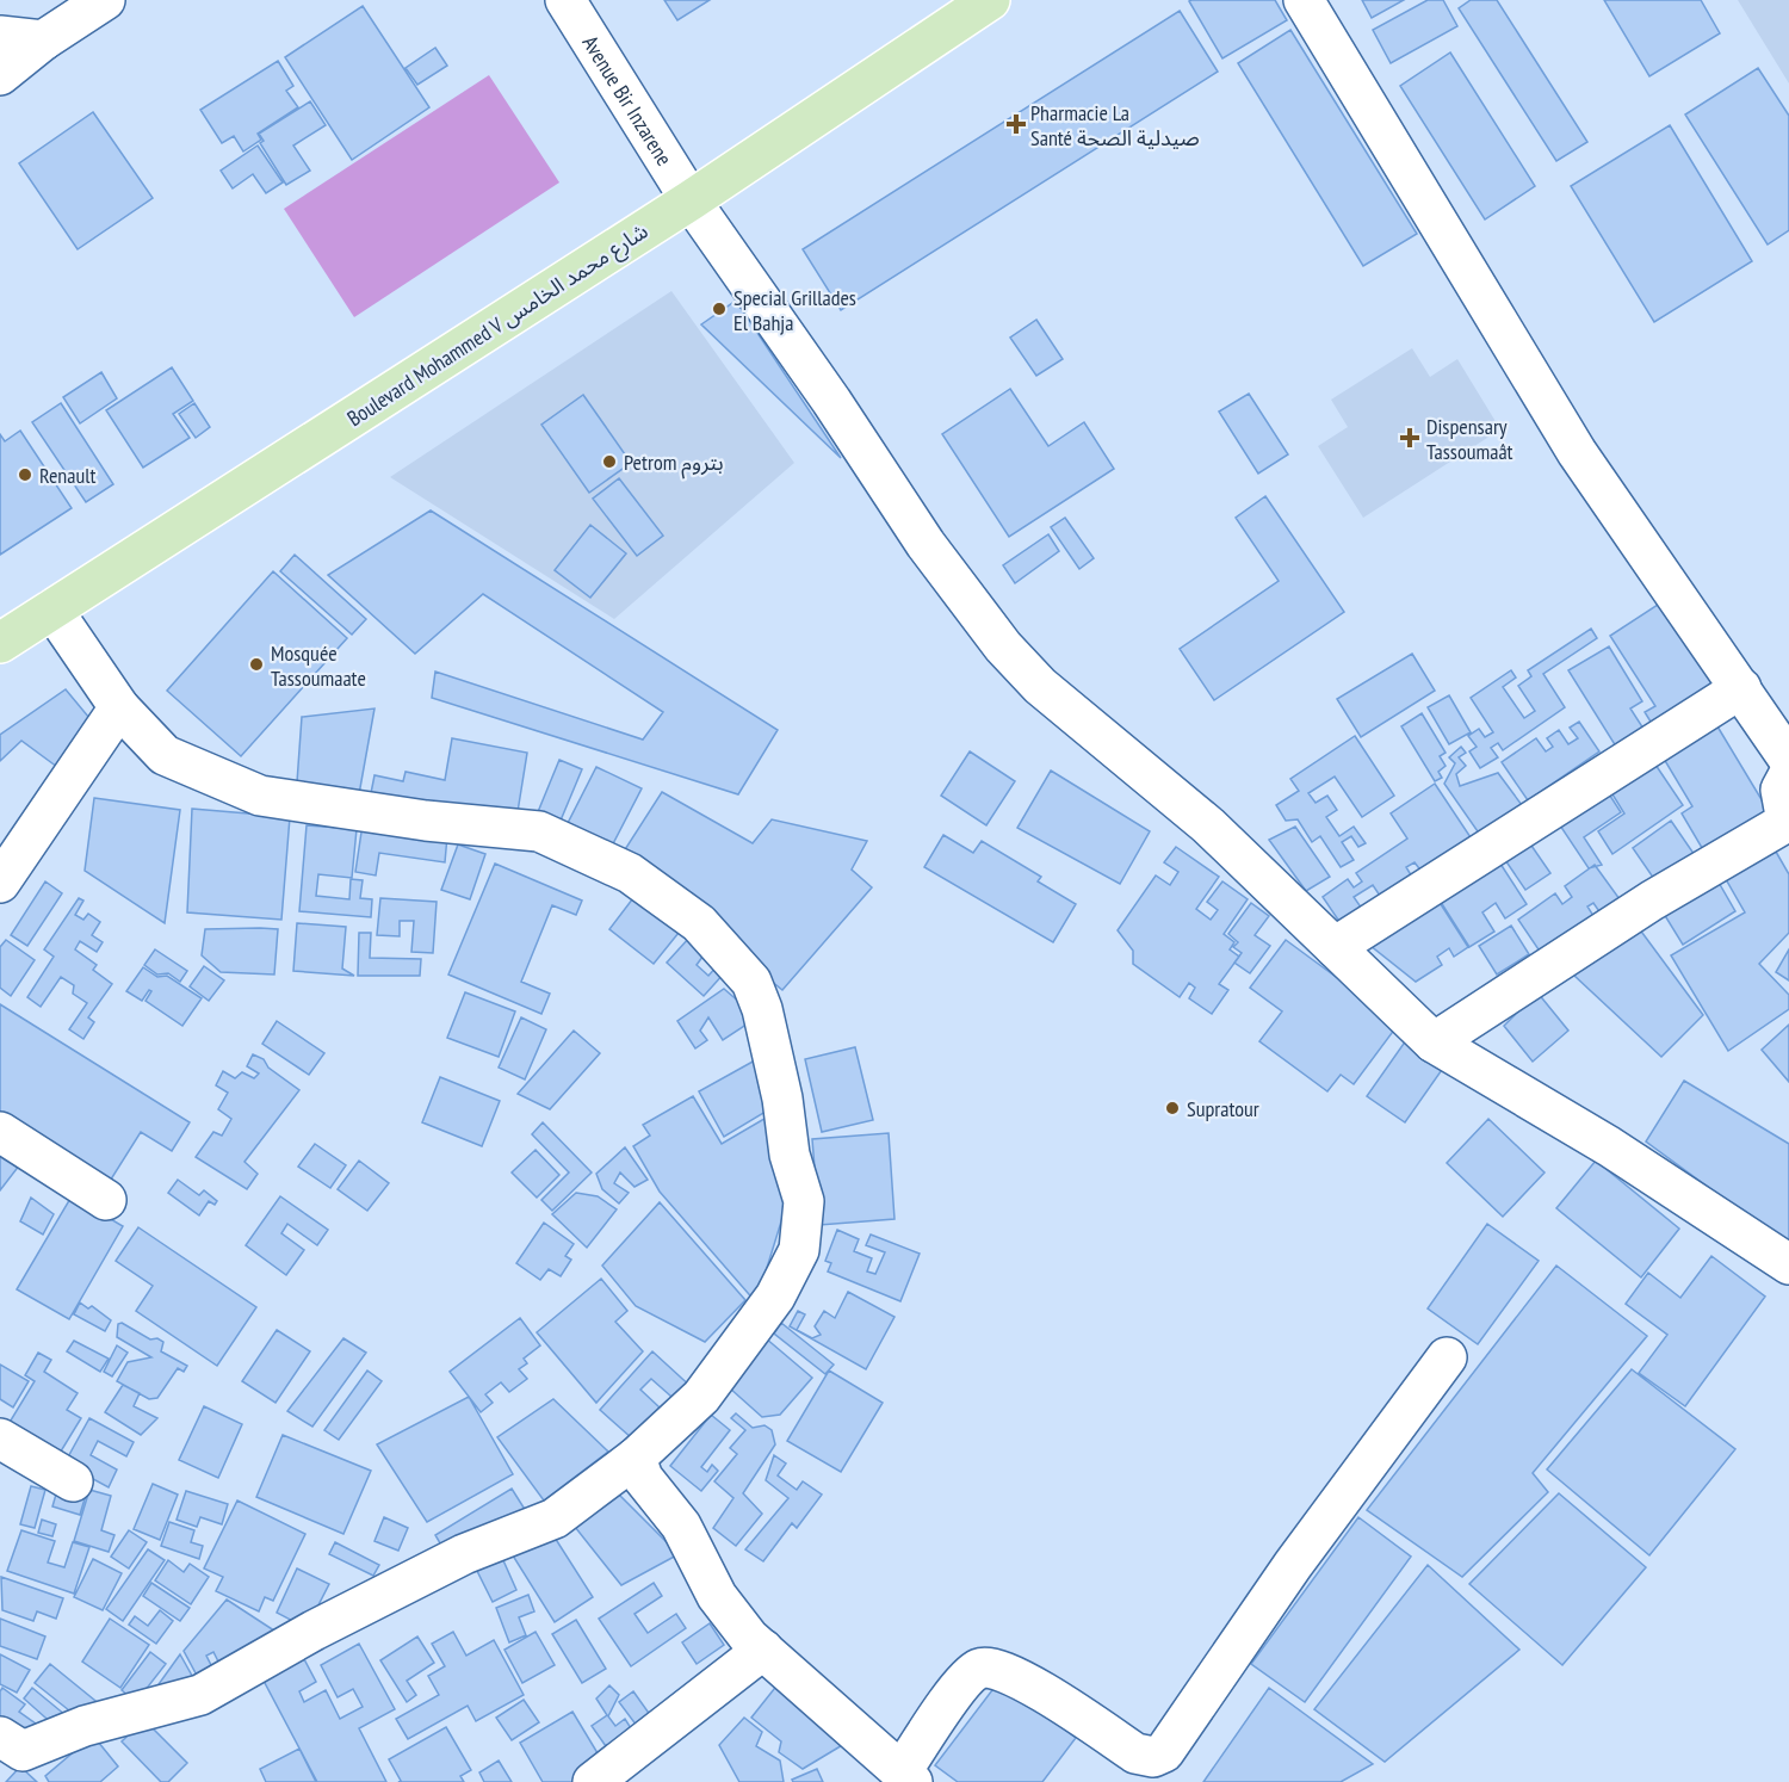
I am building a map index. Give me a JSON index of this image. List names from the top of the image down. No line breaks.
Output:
{"streets":{"main road":["Boulevard Mohammed V شارع محمد الخامس"],"street":["Avenue Bir Inzarene"]},"crossings":[["Avenue Bir Inzarene","Boulevard Mohammed V شارع محمد الخامس"]],"places":{"health":["Pharmacie La Santé صيدلية الصحة","Dispensary Tassoumaât"],"other":["Special Grillades El Bahja","Petrom بتروم","Renault","Mosquée Tassoumaate","Supratour"]}}
